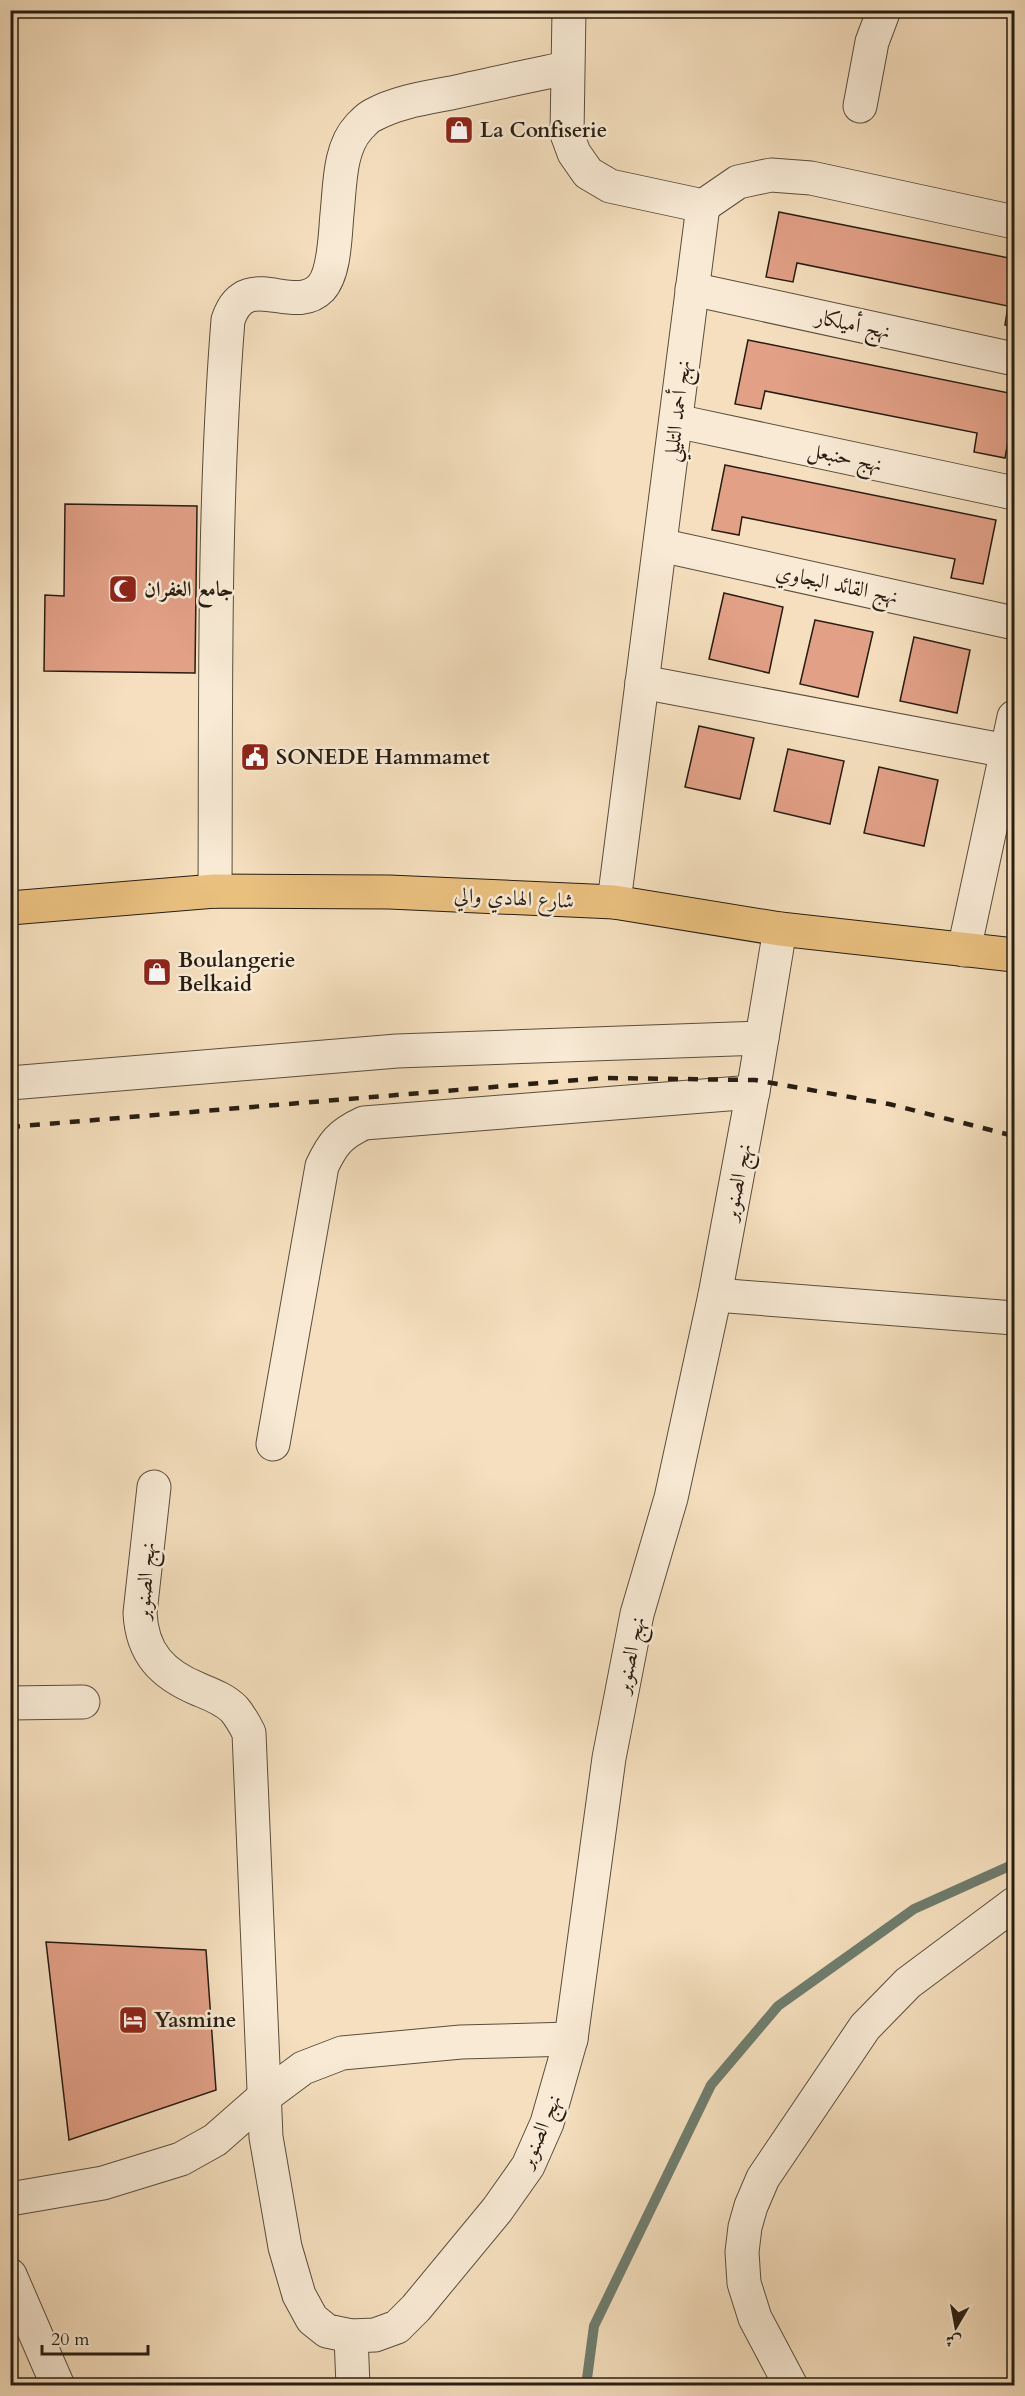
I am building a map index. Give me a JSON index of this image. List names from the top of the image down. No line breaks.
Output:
{"streets":{"main road":["شارع الهادي والي"],"street":["نهج أميلكار","نهج أحمد التليلي","نهج حنبعل","نهج القائد البجاوي","نهج الصنوبر"]},"crossings":[["نهج أميلكار","نهج أحمد التليلي"],["نهج أحمد التليلي","نهج حنبعل"],["نهج أحمد التليلي","نهج القائد البجاوي"],["نهج أحمد التليلي","شارع الهادي والي"],["شارع الهادي والي","نهج الصنوبر"]],"places":{"shop":["La Confiserie","Boulangerie Belkaid"],"mosque":["جامع الغفران"],"public building":["SONEDE Hammamet"],"hotel":["Yasmine"]},"scale_bar":"20 m","north":"bottom"}
